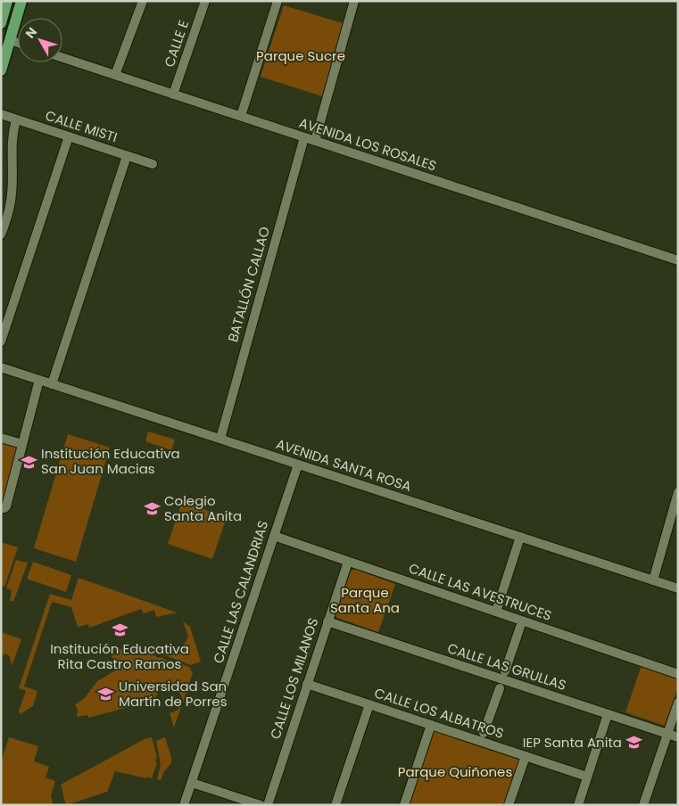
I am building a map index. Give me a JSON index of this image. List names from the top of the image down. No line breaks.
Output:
{"streets":{"street":["CALLE E","CALLE MISTI","AVENIDA LOS ROSALES","BATALLÓN CALLAO","AVENIDA SANTA ROSA","CALLE LAS CALANDRIAS","CALLE LAS AVESTRUCES","CALLE LAS GRULLAS","CALLE LOS MILANOS","CALLE LOS ALBATROS"]},"crossings":[["CALLE E","AVENIDA LOS ROSALES"],["AVENIDA LOS ROSALES","BATALLÓN CALLAO"],["BATALLÓN CALLAO","AVENIDA SANTA ROSA"],["AVENIDA SANTA ROSA","CALLE LAS CALANDRIAS"],["CALLE LAS CALANDRIAS","CALLE LAS AVESTRUCES"],["CALLE LAS AVESTRUCES","CALLE LOS MILANOS"],["CALLE LAS GRULLAS","CALLE LOS MILANOS"],["CALLE LOS MILANOS","CALLE LOS ALBATROS"]],"parks":["Parque Sucre","Parque Santa Ana","Parque Quiñones"],"places":{"school or university":["Institución Educativa San Juan Macias","Colegio Santa Anita","Institución Educativa Rita Castro Ramos","Universidad San Martín de Porres","IEP Santa Anita"]},"north":"top left"}
